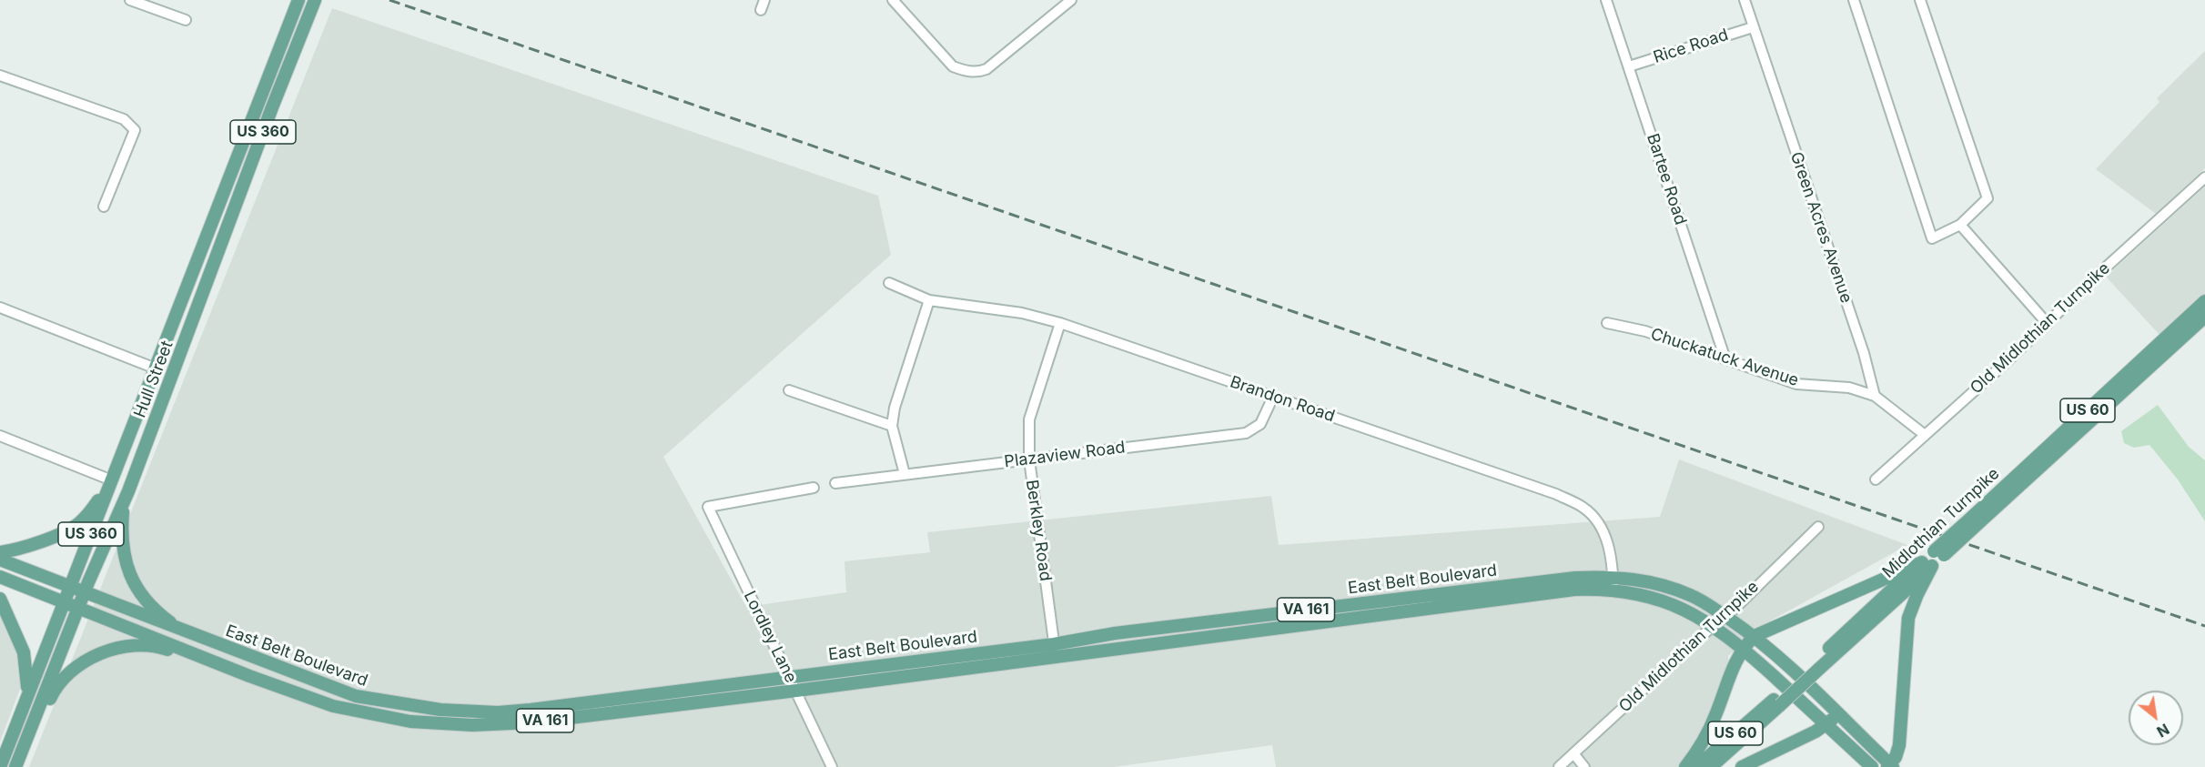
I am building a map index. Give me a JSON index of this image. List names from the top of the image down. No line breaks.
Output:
{"streets":{"main road":["US 360","Hull Street","US 60","Midlothian Turnpike","East Belt Boulevard","VA 161"],"street":["Rice Road","Bartee Road","Green Acres Avenue","Old Midlothian Turnpike","Chuckatuck Avenue","Brandon Road","Plazaview Road","Berkley Road","Lordley Lane"]},"crossings":[["Rice Road","Bartee Road"],["Rice Road","Green Acres Avenue"],["Bartee Road","Chuckatuck Avenue"],["Green Acres Avenue","Chuckatuck Avenue"],["Old Midlothian Turnpike","East Belt Boulevard"],["Hull Street","East Belt Boulevard"],["Brandon Road","Plazaview Road"],["Brandon Road","Berkley Road"],["Brandon Road","East Belt Boulevard"],["Plazaview Road","Berkley Road"],["Berkley Road","East Belt Boulevard"],["East Belt Boulevard","VA 161"],["East Belt Boulevard","Lordley Lane"]],"north":"bottom right"}
